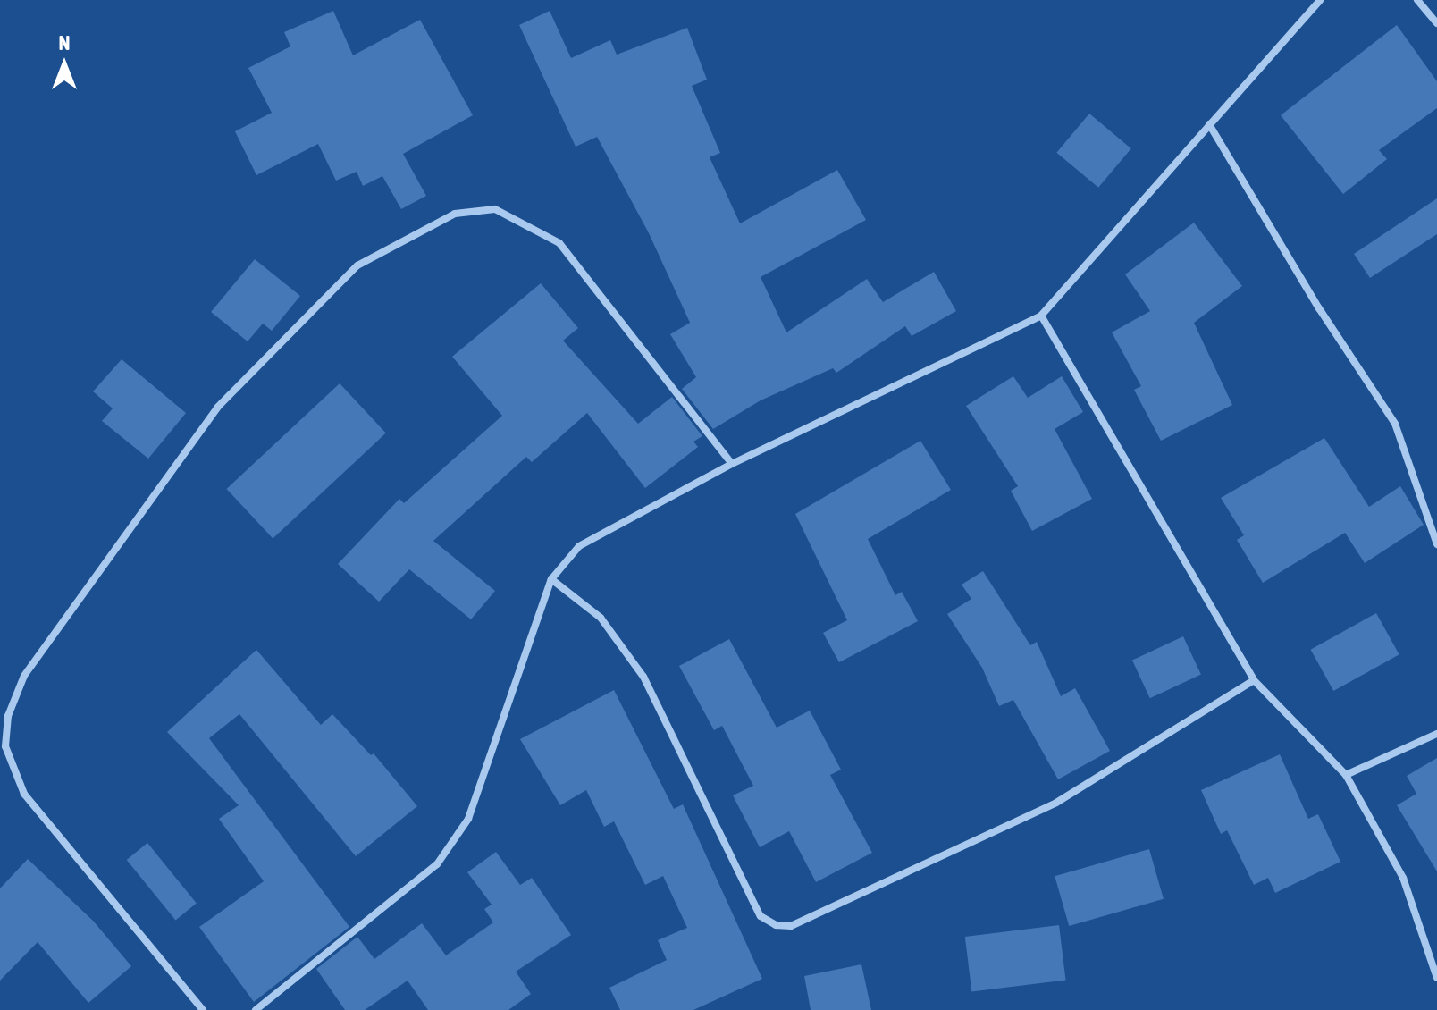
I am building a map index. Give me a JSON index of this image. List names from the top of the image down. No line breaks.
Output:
{"north":"top"}
